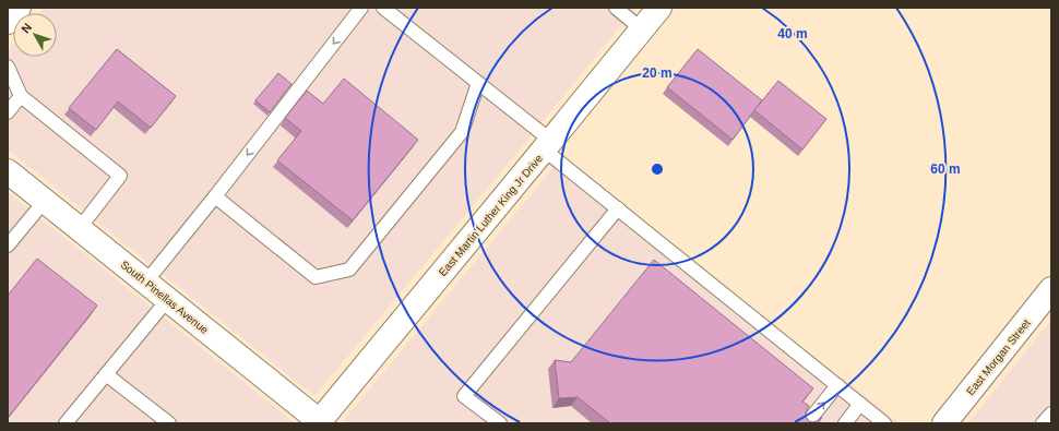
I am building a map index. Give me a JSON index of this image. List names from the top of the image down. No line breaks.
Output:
{"streets":{"street":["East Martin Luther King Jr Drive","South Pinellas Avenue","East Morgan Street"]},"crossings":[["East Martin Luther King Jr Drive","South Pinellas Avenue"]],"north":"top left","rings":["40 m","20 m","60 m"]}
